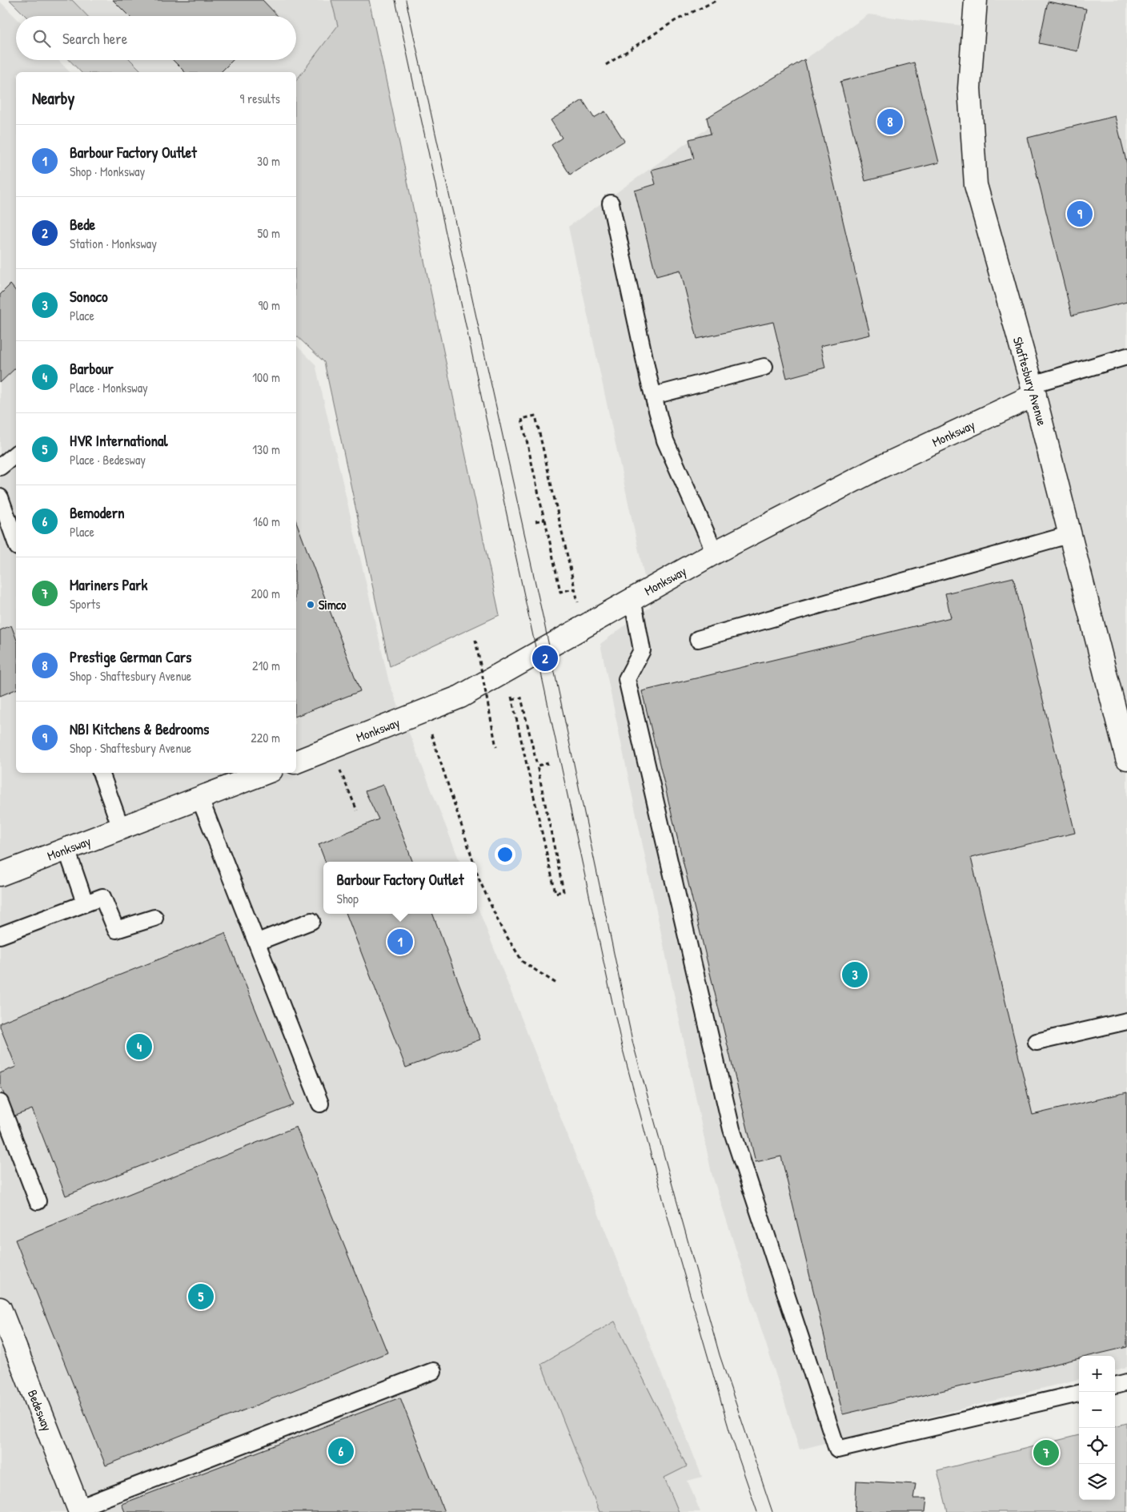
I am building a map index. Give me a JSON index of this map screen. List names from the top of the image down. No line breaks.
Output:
{"streets":{"street":["Shaftesbury Avenue","Monksway","Bedesway"]},"crossings":[["Shaftesbury Avenue","Monksway"]],"places":["Simco"],"page":{"search":"Search here","heading":["Nearby","9 results"],"pins":["8","9","2","1","3","4","5","6","7"],"list":[{"mark":"1","name":"Barbour Factory Outlet","note":"Shop · Monksway","value":"30 m"},{"mark":"2","name":"Bede","note":"Station · Monksway","value":"50 m"},{"mark":"3","name":"Sonoco","note":"Place","value":"90 m"},{"mark":"4","name":"Barbour","note":"Place · Monksway","value":"100 m"},{"mark":"5","name":"HVR International","note":"Place · Bedesway","value":"130 m"},{"mark":"6","name":"Bemodern","note":"Place","value":"160 m"},{"mark":"7","name":"Mariners Park","note":"Sports","value":"200 m"},{"mark":"8","name":"Prestige German Cars","note":"Shop · Shaftesbury Avenue","value":"210 m"},{"mark":"9","name":"NBI Kitchens & Bedrooms","note":"Shop · Shaftesbury Avenue","value":"220 m"}],"popup":["Barbour Factory Outlet","Shop"],"map_buttons":["+","−"]}}
